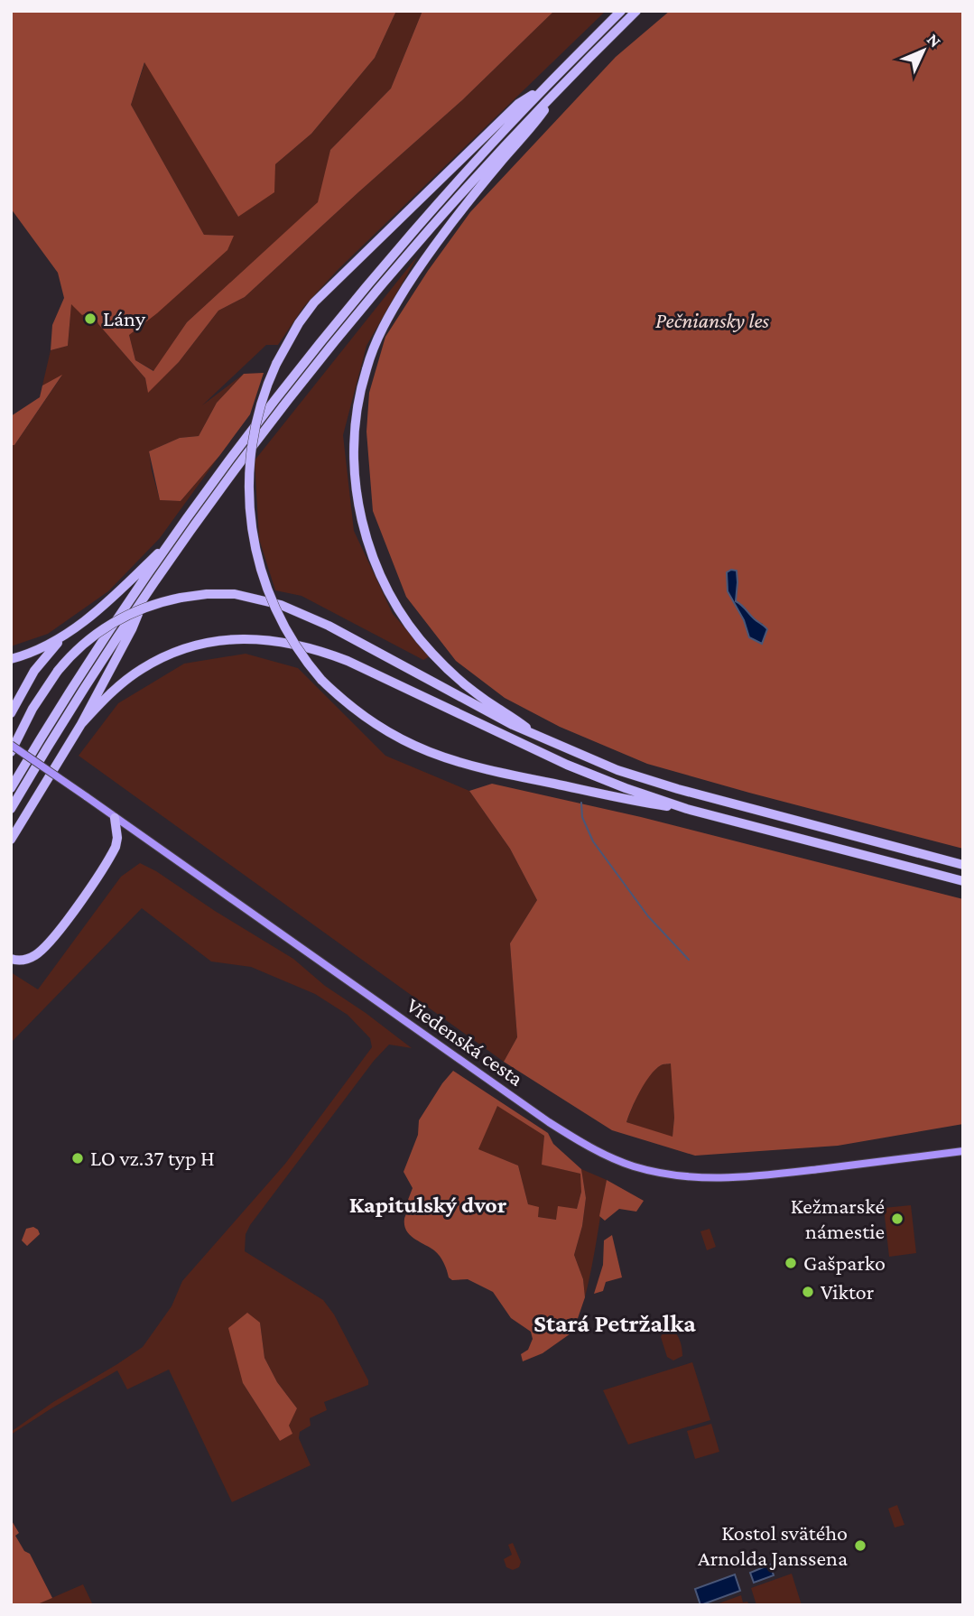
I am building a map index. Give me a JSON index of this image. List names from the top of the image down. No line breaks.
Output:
{"streets":{"main road":["Viedenská cesta"]},"districts":["Kapitulský dvor","Stará Petržalka"],"parks":["Pečniansky les"],"places":["Lány","LO vz.37 typ H","Kežmarské námestie","Gašparko","Viktor","Kostol svätého Arnolda Janssena"],"north":"top right"}
